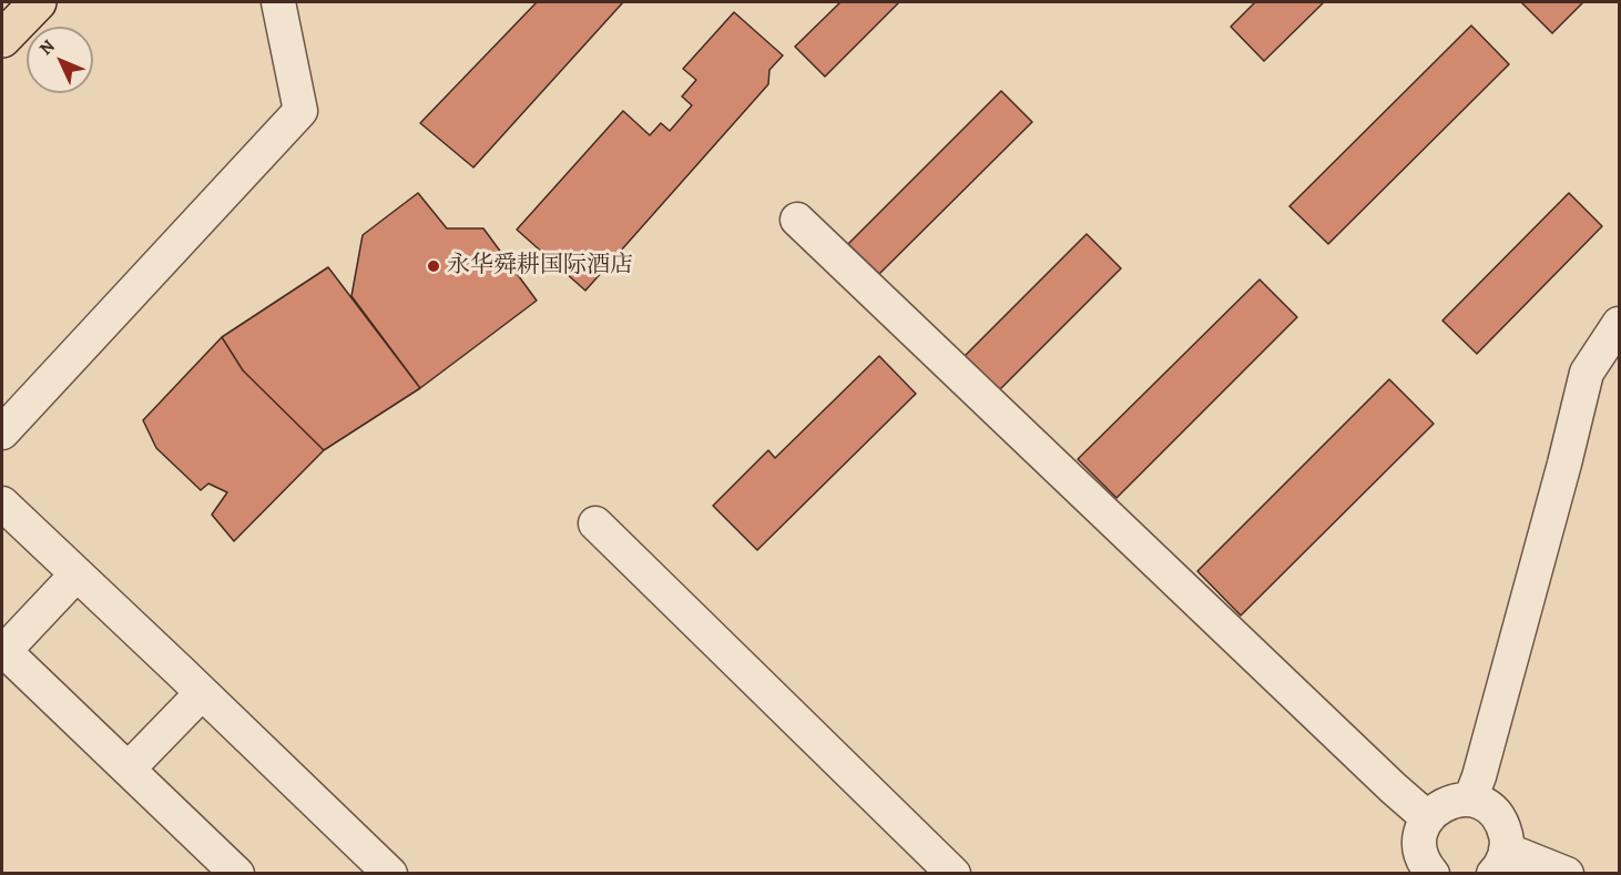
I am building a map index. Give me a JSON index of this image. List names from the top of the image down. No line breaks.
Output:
{"places":["永华舜耕国际酒店"],"north":"top left"}
